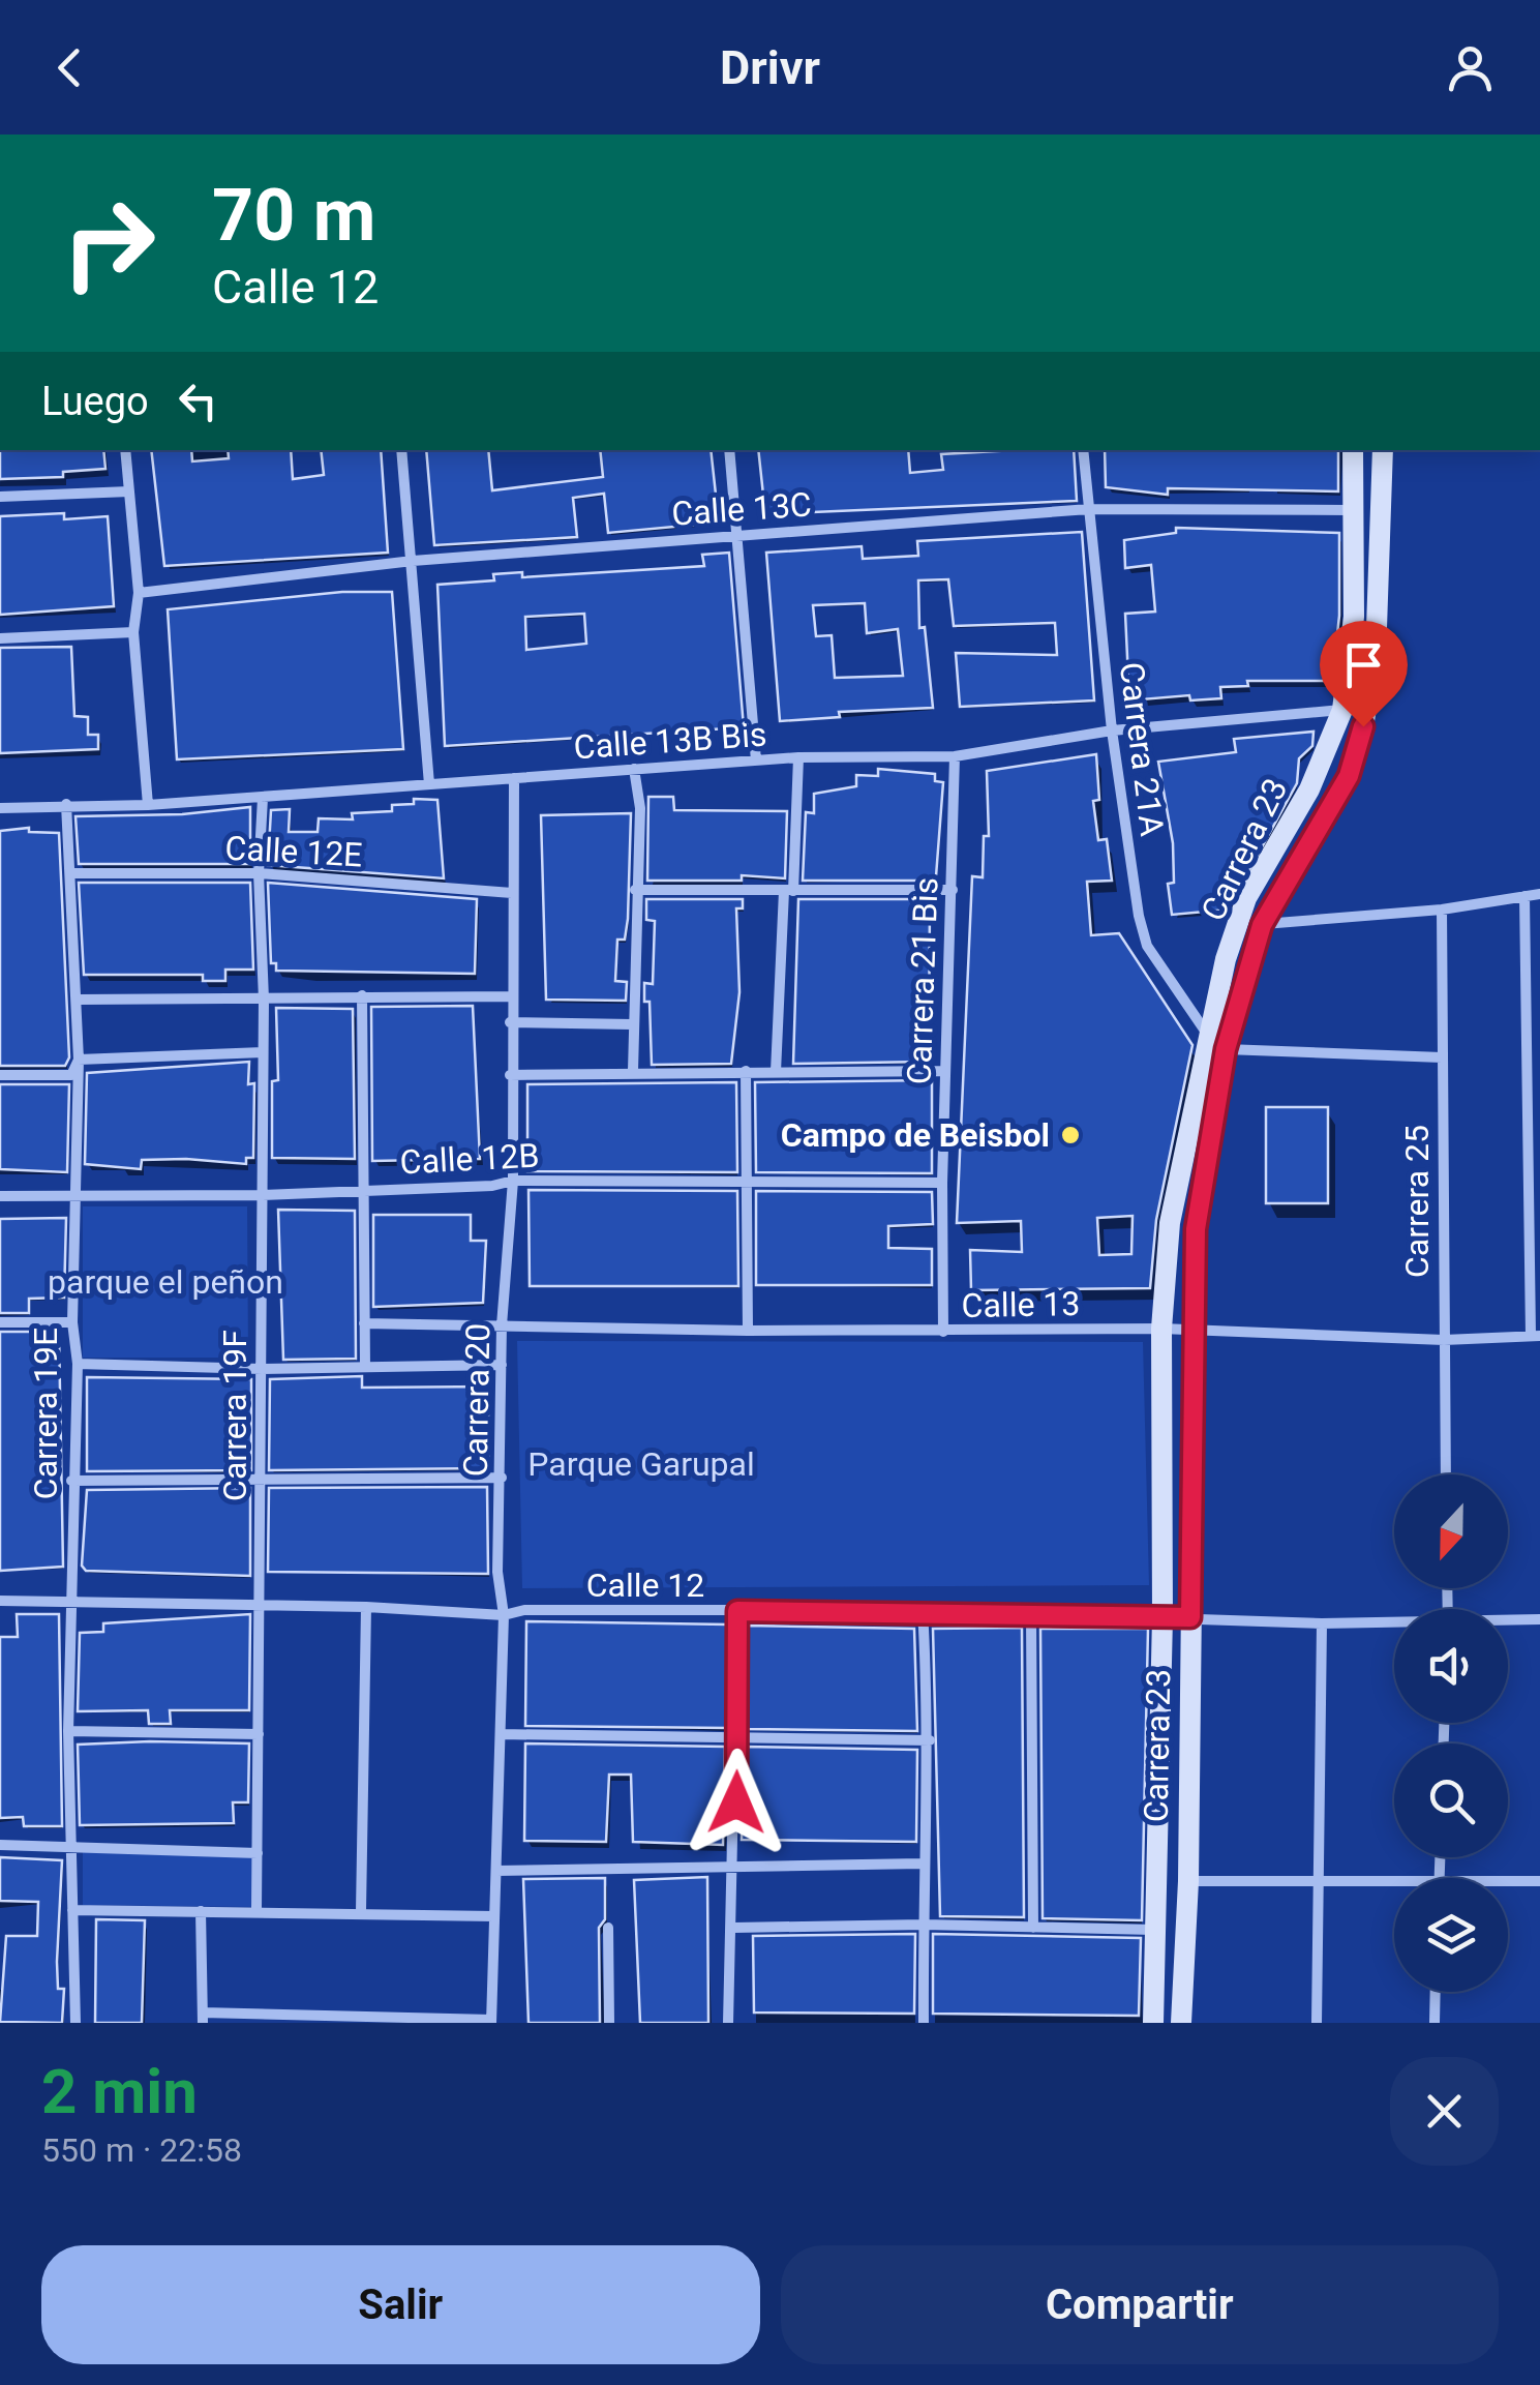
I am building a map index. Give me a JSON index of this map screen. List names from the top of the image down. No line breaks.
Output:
{"streets":{"main road":["Carrera 23"],"street":["Calle 13C","Calle 13B Bis","Carrera 21A","Calle 12E","Carrera 21 Bis","Calle 12B","Carrera 25","Calle 13","Carrera 20","Carrera 19E","Carrera 19F","Calle 12"]},"crossings":[["Calle 13C","Carrera 21A"],["Calle 13C","Carrera 23"],["Calle 13B Bis","Carrera 21A"],["Calle 13B Bis","Carrera 23"],["Calle 13B Bis","Carrera 21 Bis"],["Calle 13B Bis","Carrera 20"],["Calle 13B Bis","Carrera 19E"],["Calle 13B Bis","Carrera 19F"],["Carrera 21A","Carrera 23"],["Carrera 23","Calle 13"],["Carrera 23","Calle 12"],["Calle 12E","Carrera 20"],["Calle 12E","Carrera 19E"],["Calle 12E","Carrera 19F"],["Carrera 21 Bis","Calle 12B"],["Carrera 21 Bis","Calle 13"],["Calle 12B","Carrera 20"],["Calle 12B","Carrera 19E"],["Calle 12B","Carrera 19F"],["Carrera 25","Calle 13"],["Calle 13","Carrera 20"],["Carrera 20","Calle 12"],["Carrera 19E","Calle 12"],["Carrera 19F","Calle 12"]],"parks":["parque el peñon","Parque Garupal"],"places":["Campo de Beisbol"],"north":"bottom","page":{"header":"Drivr","turn":["70 m","Calle 12"],"then":"Luego","heading":["2 min","550 m · 22:58"],"buttons":["Salir","Compartir"]}}
